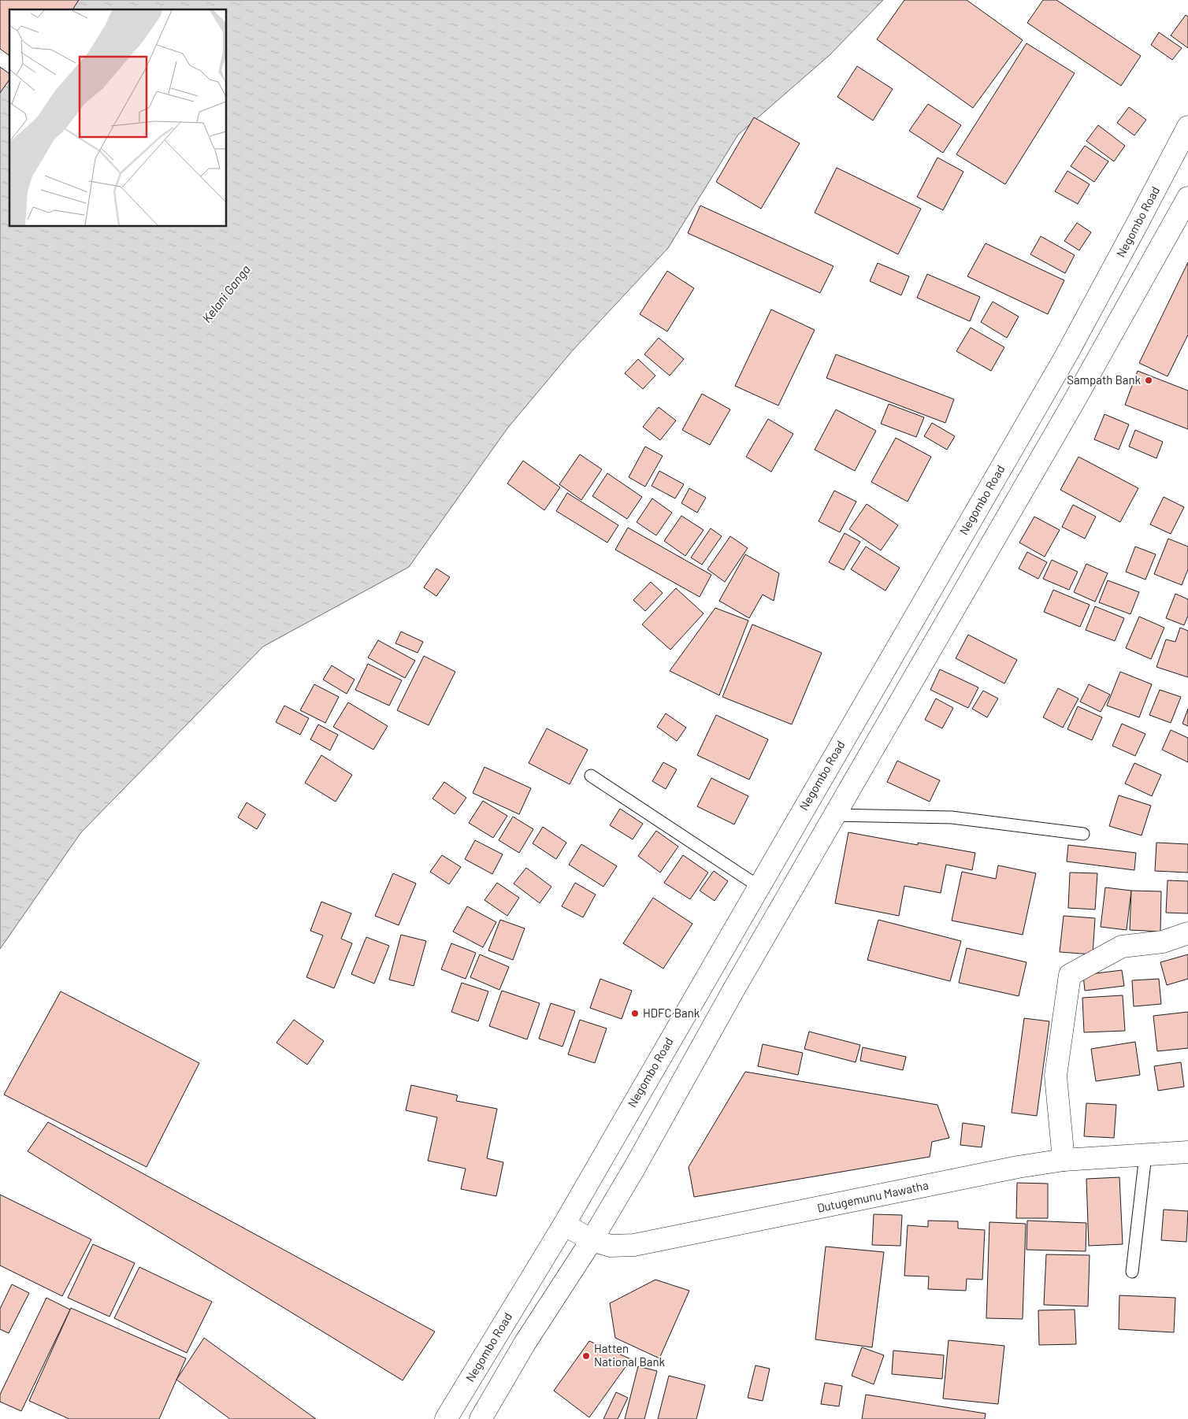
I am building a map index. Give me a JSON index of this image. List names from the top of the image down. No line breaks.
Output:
{"streets":{"main road":["Negombo Road","Dutugemunu Mawatha"]},"crossings":[["Negombo Road","Dutugemunu Mawatha"]],"water":["Kelani Ganga"],"places":["Sampath Bank","HDFC Bank","Hatten National Bank"]}
